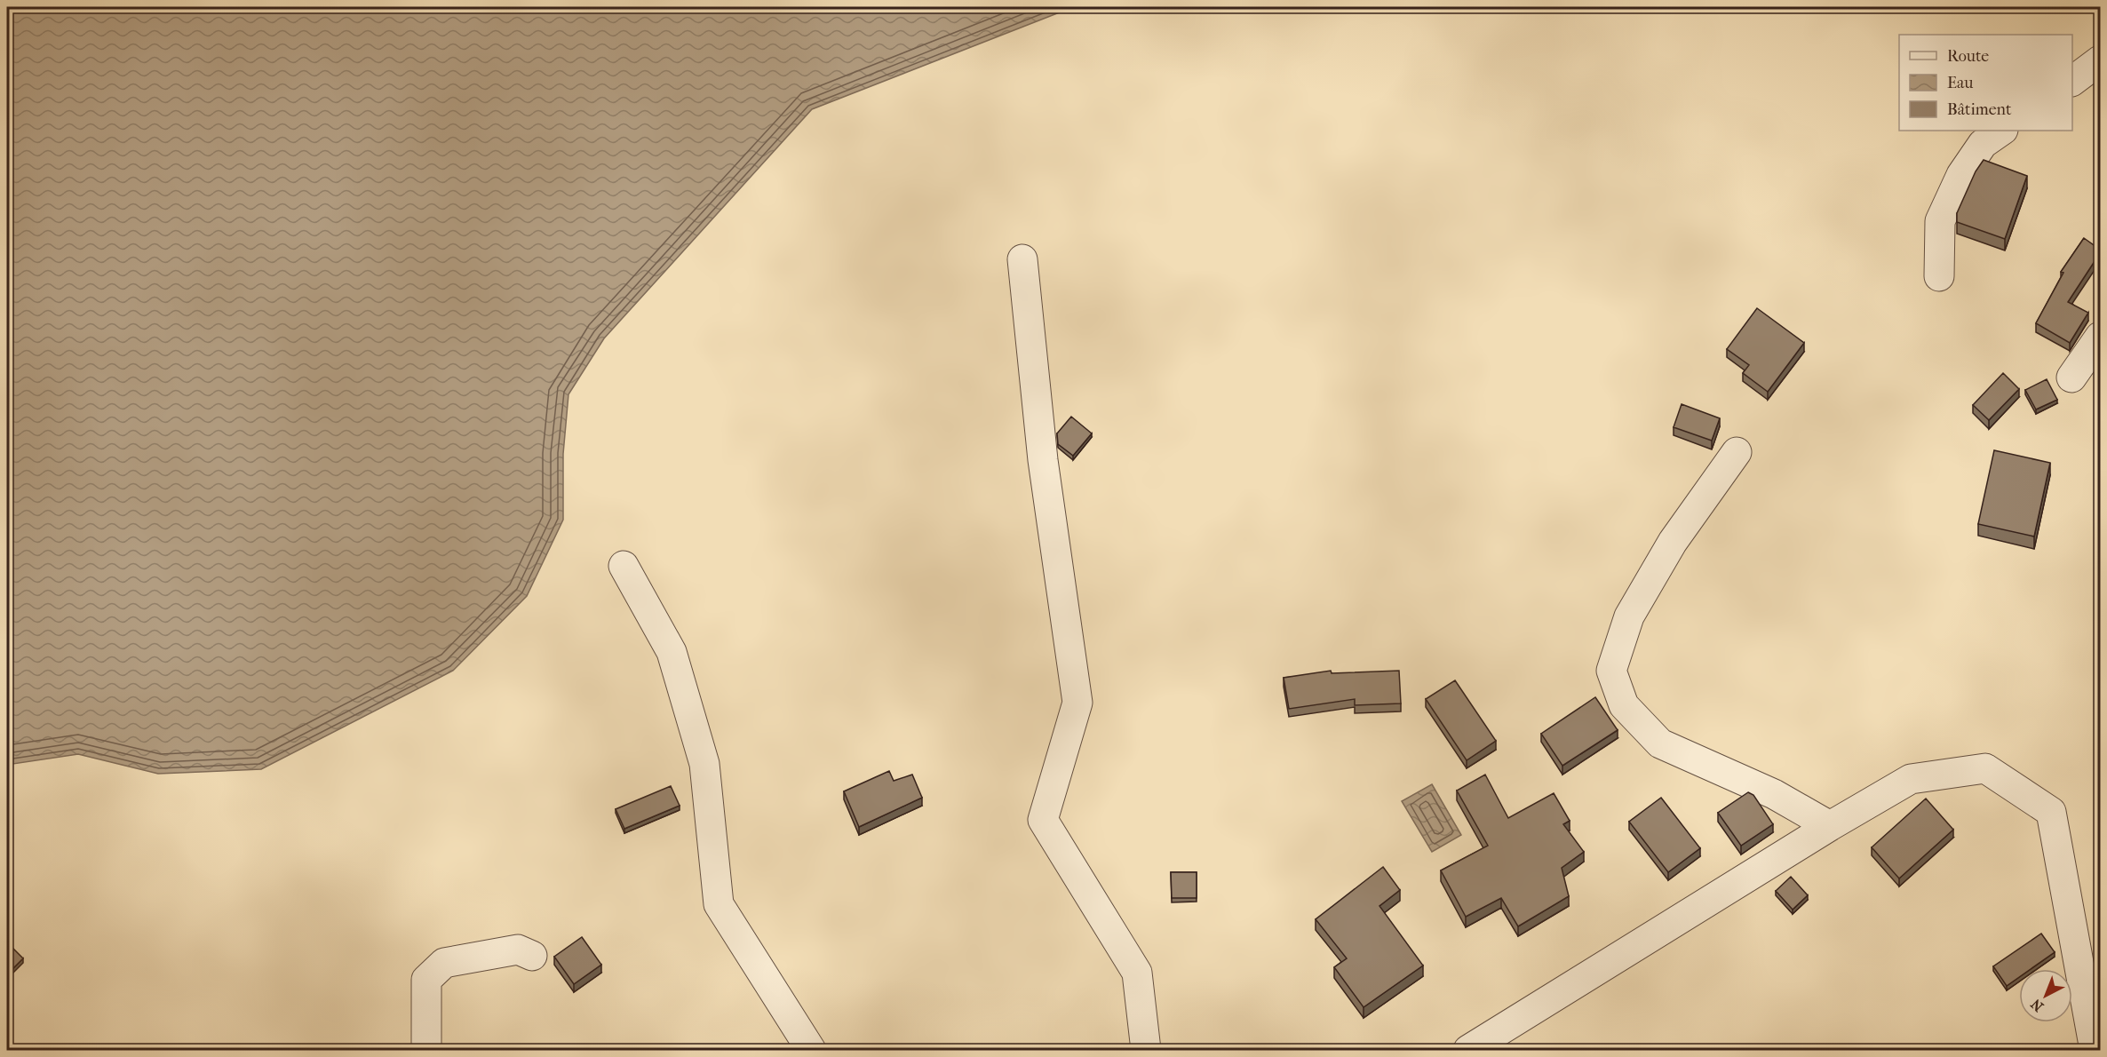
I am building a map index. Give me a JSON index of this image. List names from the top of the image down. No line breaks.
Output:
{"legend":["Route","Eau","Bâtiment"],"north":"bottom left"}
